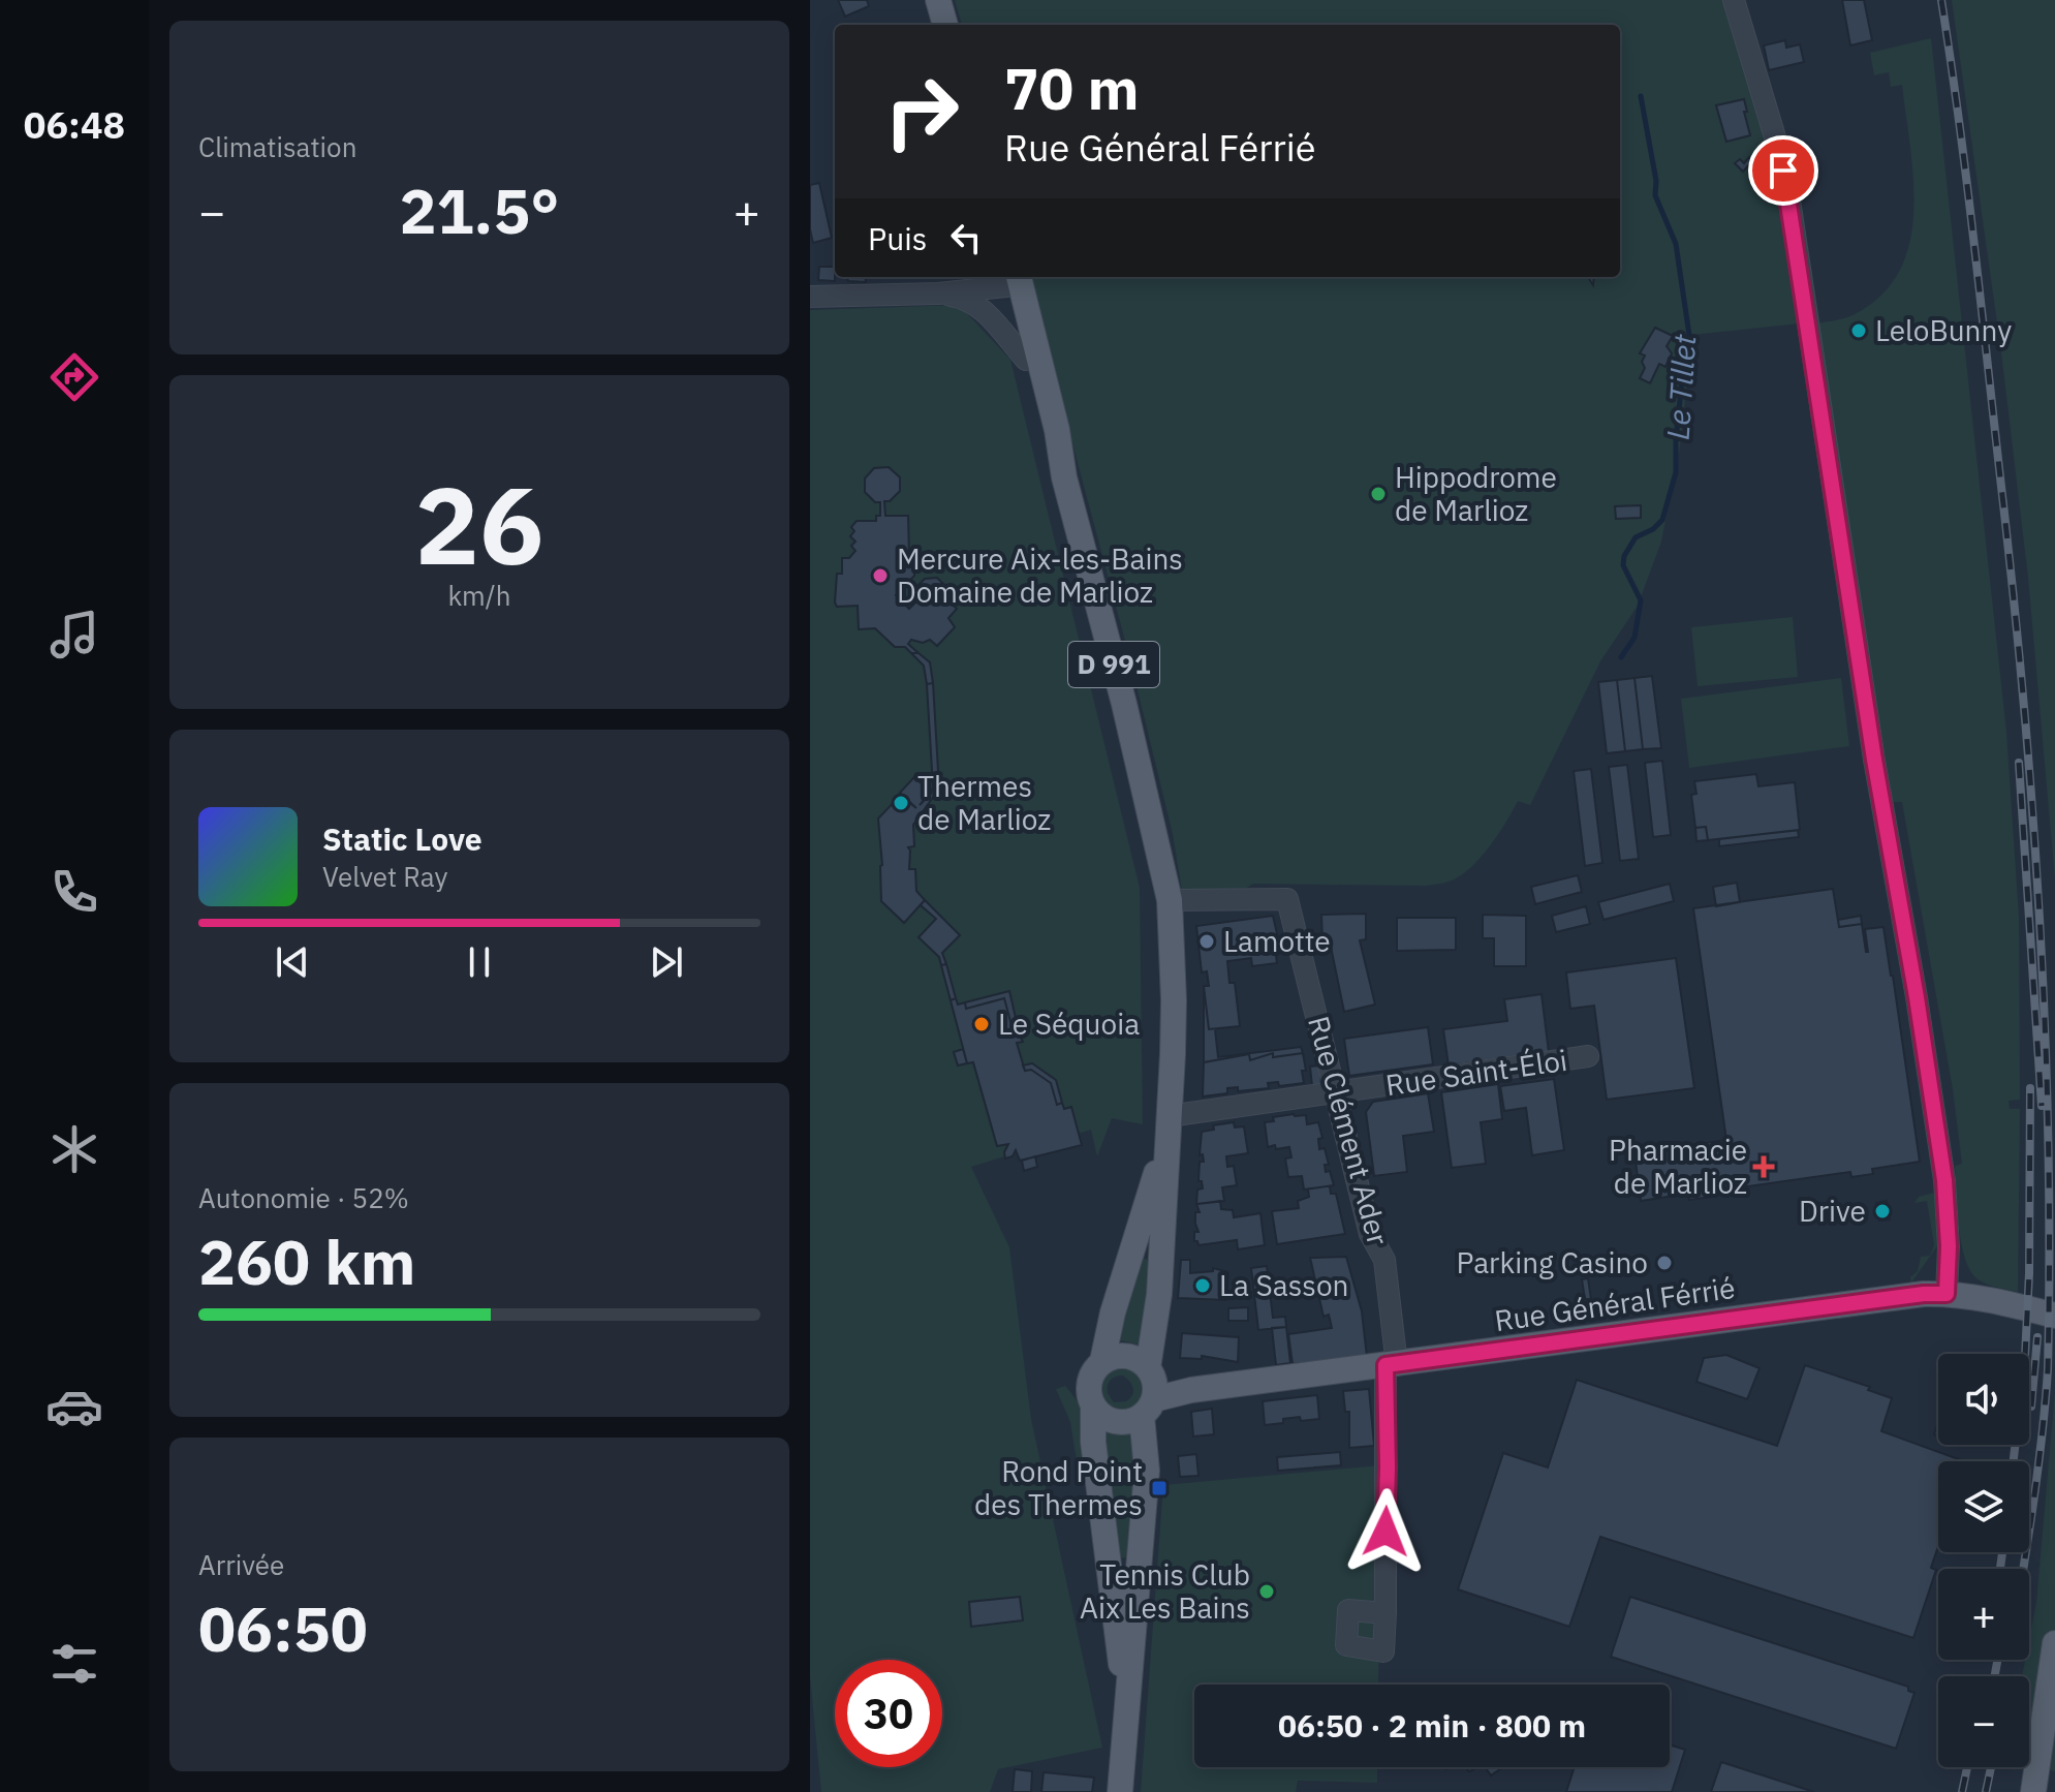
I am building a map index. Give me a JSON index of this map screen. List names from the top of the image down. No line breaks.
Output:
{"streets":{"main road":["D 991","Rue Général Férrié"],"street":["Rue Saint-Éloi","Rue Clément Ader"]},"crossings":[["Rue Saint-Éloi","Rue Clément Ader"],["Rue Clément Ader","Rue Général Férrié"]],"water":["Le Tillet"],"places":{"other":["LeloBunny","Hippodrome de Marlioz","Mercure Aix-les-Bains Domaine de Marlioz","Thermes de Marlioz","Lamotte","Le Séquoia","Drive","Parking Casino","La Sasson","Tennis Club Aix Les Bains"],"health":["Pharmacie de Marlioz"],"transit":["Rond Point des Thermes"]},"page":{"tabs":"06:48","tile":["Climatisation",["26","km/h"],["Autonomie · 52%","260 km"],["Arrivée","06:50"]],"turn":["70 m","Rue Général Férrié"],"heat":["−","21.5°","+"],"then":"Puis","song":["Static Love","Velvet Ray"],"map_buttons":["+","−"],"limit":"30","trip":"06:50 · 2 min · 800 m"}}
